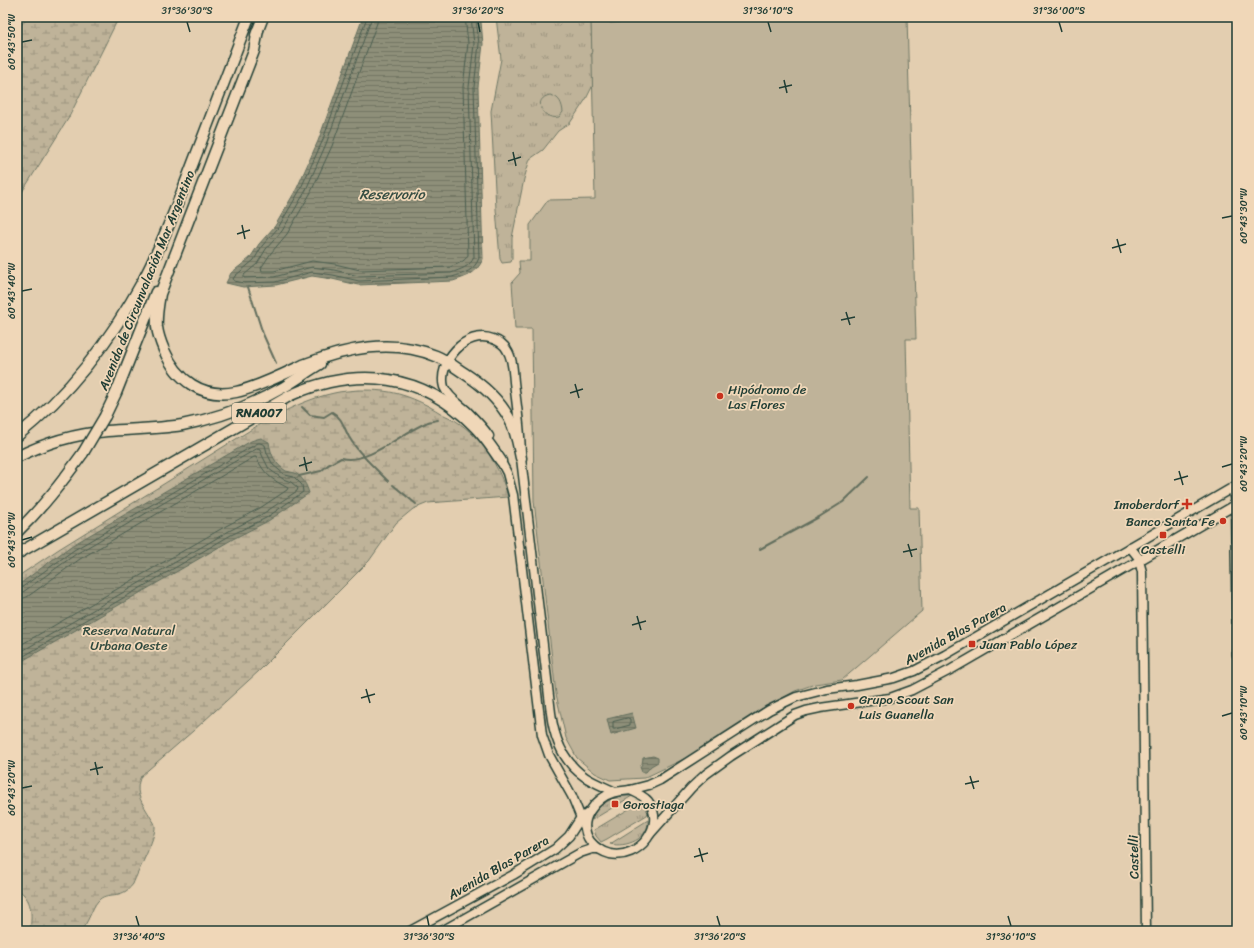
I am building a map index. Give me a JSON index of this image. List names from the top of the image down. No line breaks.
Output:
{"streets":{"highway":["Avenida de Circunvalación Mar Argentino","RNA007"],"main road":["Avenida Blas Parera","Castelli"]},"crossings":[["Avenida Blas Parera","Castelli"]],"water":["Reservorio"],"parks":["Reserva Natural Urbana Oeste"],"places":{"other":["Hipódromo de Las Flores","Banco Santa Fe","Grupo Scout San Luis Guanella"],"health":["Imoberdorf"],"transit":["Castelli","Juan Pablo López","Gorostiaga"]},"coordinates":["31°36'30\"S","31°36'20\"S","31°36'10\"S","31°36'00\"S","60°43'50\"W","60°43'30\"W","60°43'40\"W","60°43'20\"W","60°43'10\"W","31°36'40\"S"]}
